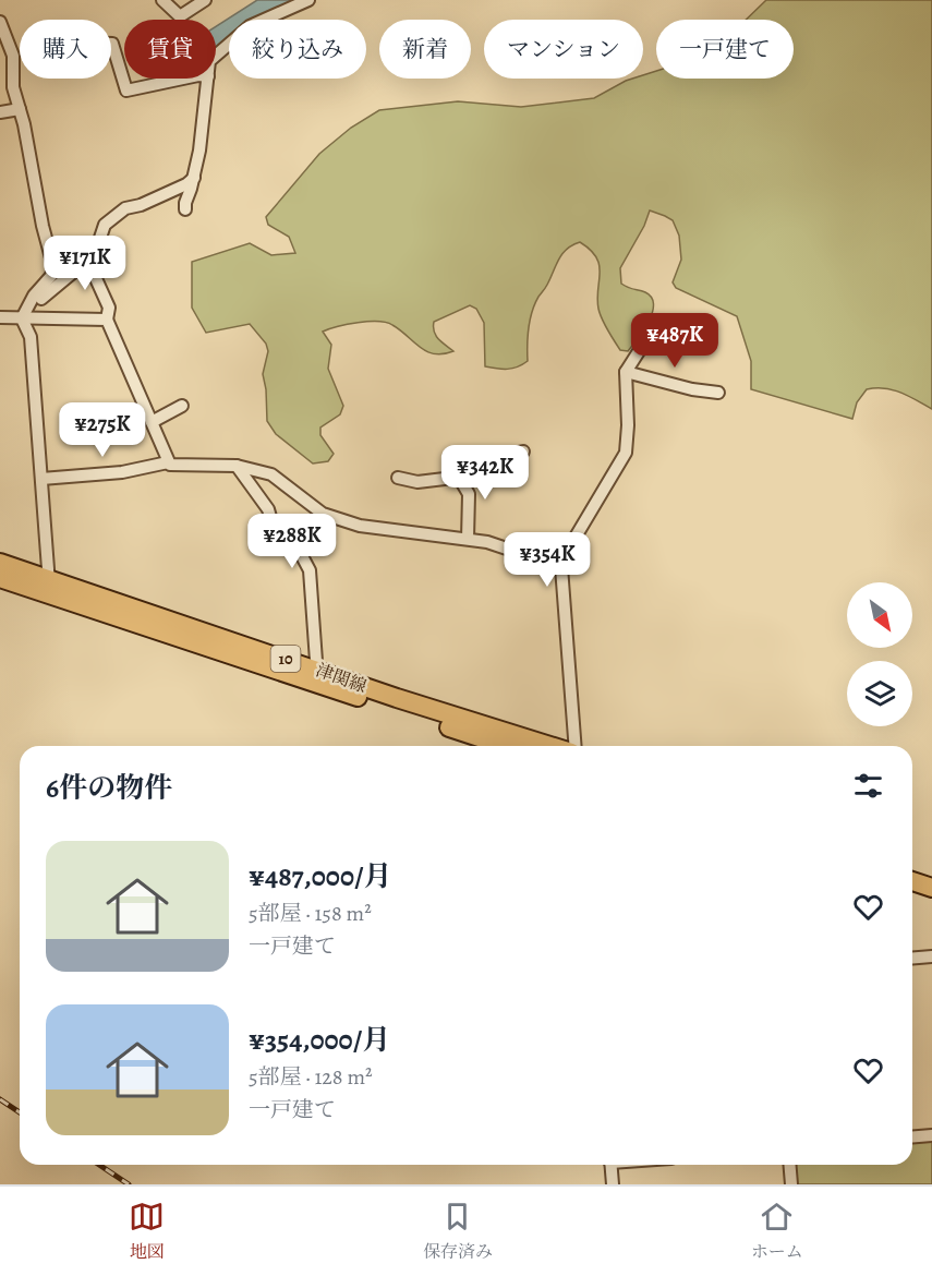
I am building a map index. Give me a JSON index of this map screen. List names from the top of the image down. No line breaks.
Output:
{"streets":{"main road":["10","津関線"]},"north":"bottom right","page":{"chip":["購入","賃貸","絞り込み","新着","マンション","一戸建て"],"price":["¥171K","¥487K","¥275K","¥342K","¥288K","¥354K"],"heading":"6件の物件","list":[{"name":"¥487,000/月","note":"5部屋 · 158 m² · 一戸建て"},{"name":"¥354,000/月","note":"5部屋 · 128 m² · 一戸建て"}],"tabs":["地図","保存済み","ホーム"]}}
